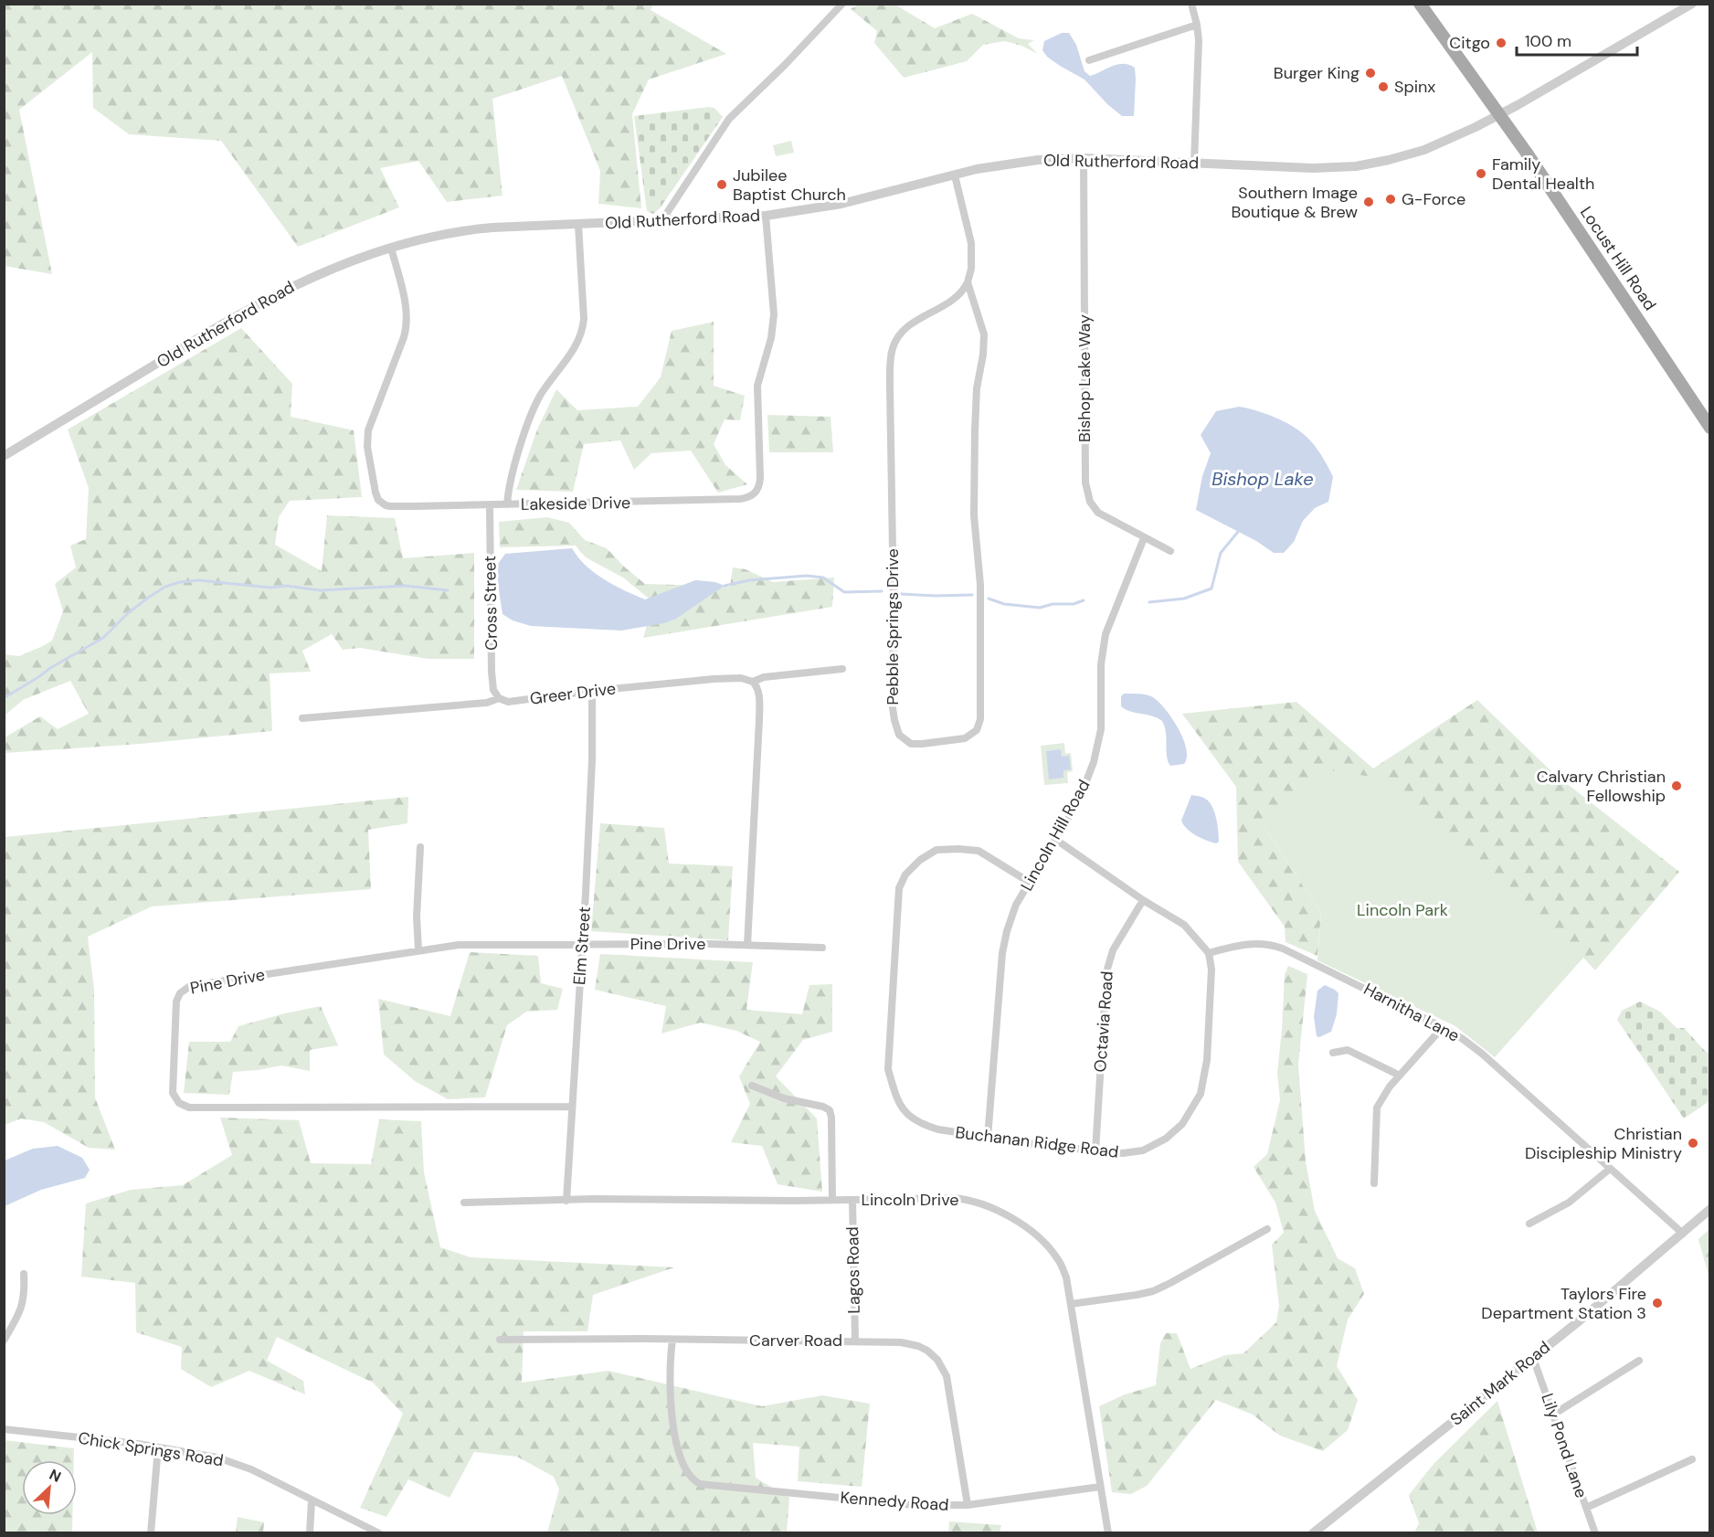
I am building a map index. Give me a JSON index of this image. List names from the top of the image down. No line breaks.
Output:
{"streets":{"main road":["Locust Hill Road"],"street":["Old Rutherford Road","Bishop Lake Way","Lakeside Drive","Cross Street","Pebble Springs Drive","Greer Drive","Lincoln Hill Road","Pine Drive","Elm Street","Harnitha Lane","Octavia Road","Buchanan Ridge Road","Lincoln Drive","Lagos Road","Carver Road","Saint Mark Road","Lily Pond Lane","Chick Springs Road","Kennedy Road"]},"crossings":[["Old Rutherford Road","Locust Hill Road"],["Old Rutherford Road","Bishop Lake Way"],["Old Rutherford Road","Lakeside Drive"],["Old Rutherford Road","Pebble Springs Drive"],["Bishop Lake Way","Lincoln Hill Road"],["Lakeside Drive","Cross Street"],["Cross Street","Greer Drive"],["Greer Drive","Elm Street"],["Lincoln Hill Road","Buchanan Ridge Road"],["Pine Drive","Elm Street"],["Elm Street","Lincoln Drive"],["Harnitha Lane","Buchanan Ridge Road"],["Harnitha Lane","Saint Mark Road"],["Octavia Road","Buchanan Ridge Road"],["Lincoln Drive","Lagos Road"],["Lincoln Drive","Kennedy Road"],["Lagos Road","Carver Road"],["Carver Road","Kennedy Road"],["Saint Mark Road","Lily Pond Lane"]],"water":["Bishop Lake"],"parks":["Lincoln Park"],"places":["Citgo","Burger King","Spinx","Family Dental Health","Jubilee Baptist Church","G-Force","Southern Image Boutique & Brew","Calvary Christian Fellowship","Christian Discipleship Ministry","Taylors Fire Department Station 3"],"scale_bar":"100 m","north":"top right"}
